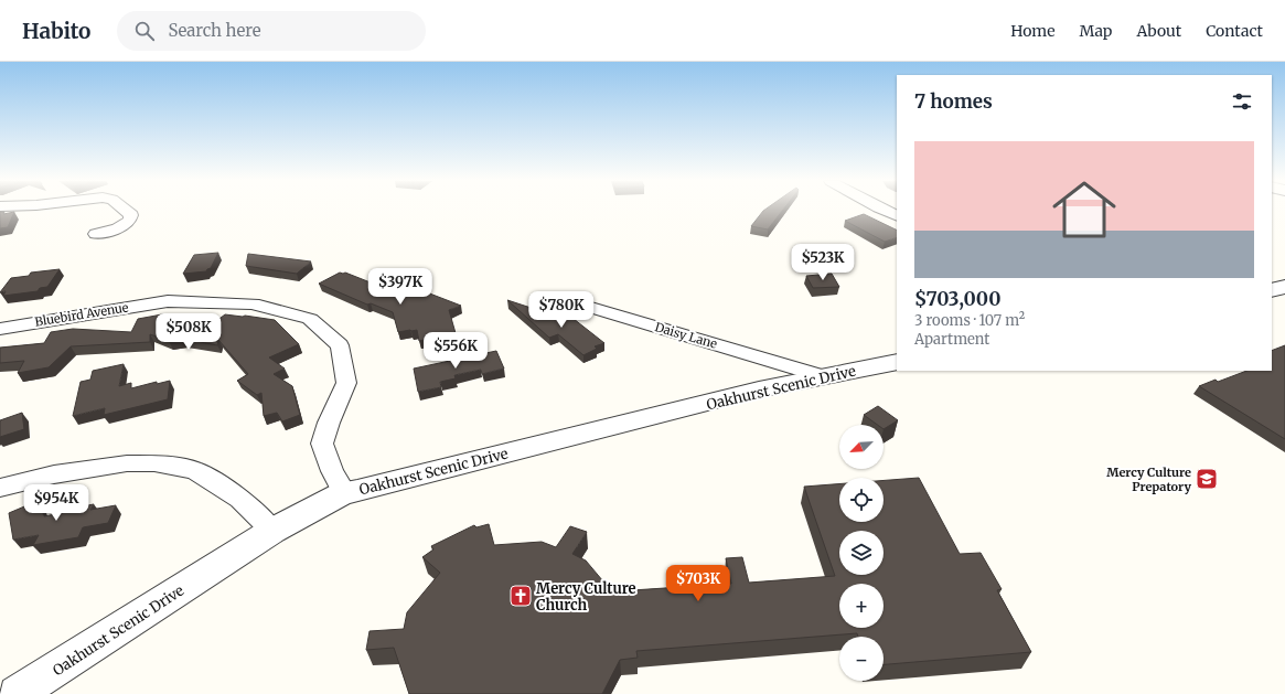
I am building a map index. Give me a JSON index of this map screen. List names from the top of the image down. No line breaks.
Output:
{"streets":{"street":["Bluebird Avenue","Daisy Lane","Oakhurst Scenic Drive"]},"crossings":[["Bluebird Avenue","Oakhurst Scenic Drive"],["Daisy Lane","Oakhurst Scenic Drive"]],"places":{"school or university":["Mercy Culture Prepatory"],"church":["Mercy Culture Church"]},"north":"bottom left","page":{"header":"Habito","search":"Search here","nav":["Home","Map","About","Contact"],"heading":"7 homes","list":[{"name":"$703,000","note":"3 rooms · 107 m² · Apartment"}],"price":["$523K","$397K","$780K","$508K","$556K","$954K","$703K"],"map_buttons":["+","−"]}}
